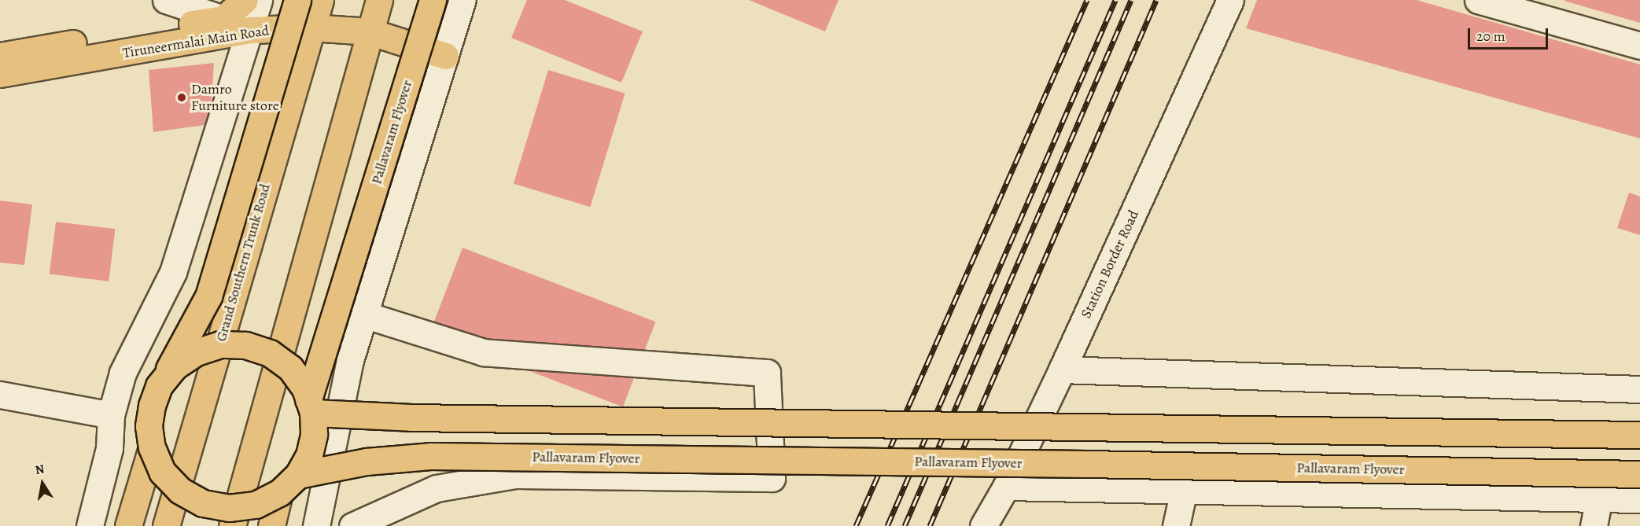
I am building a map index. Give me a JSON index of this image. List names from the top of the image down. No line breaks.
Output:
{"streets":{"main road":["Tiruneermalai Main Road","Pallavaram Flyover","Grand Southern Trunk Road"],"street":["Station Border Road"]},"crossings":[["Tiruneermalai Main Road","Grand Southern Trunk Road"]],"places":["Damro Furniture store"],"scale_bar":"20 m","north":"top"}
